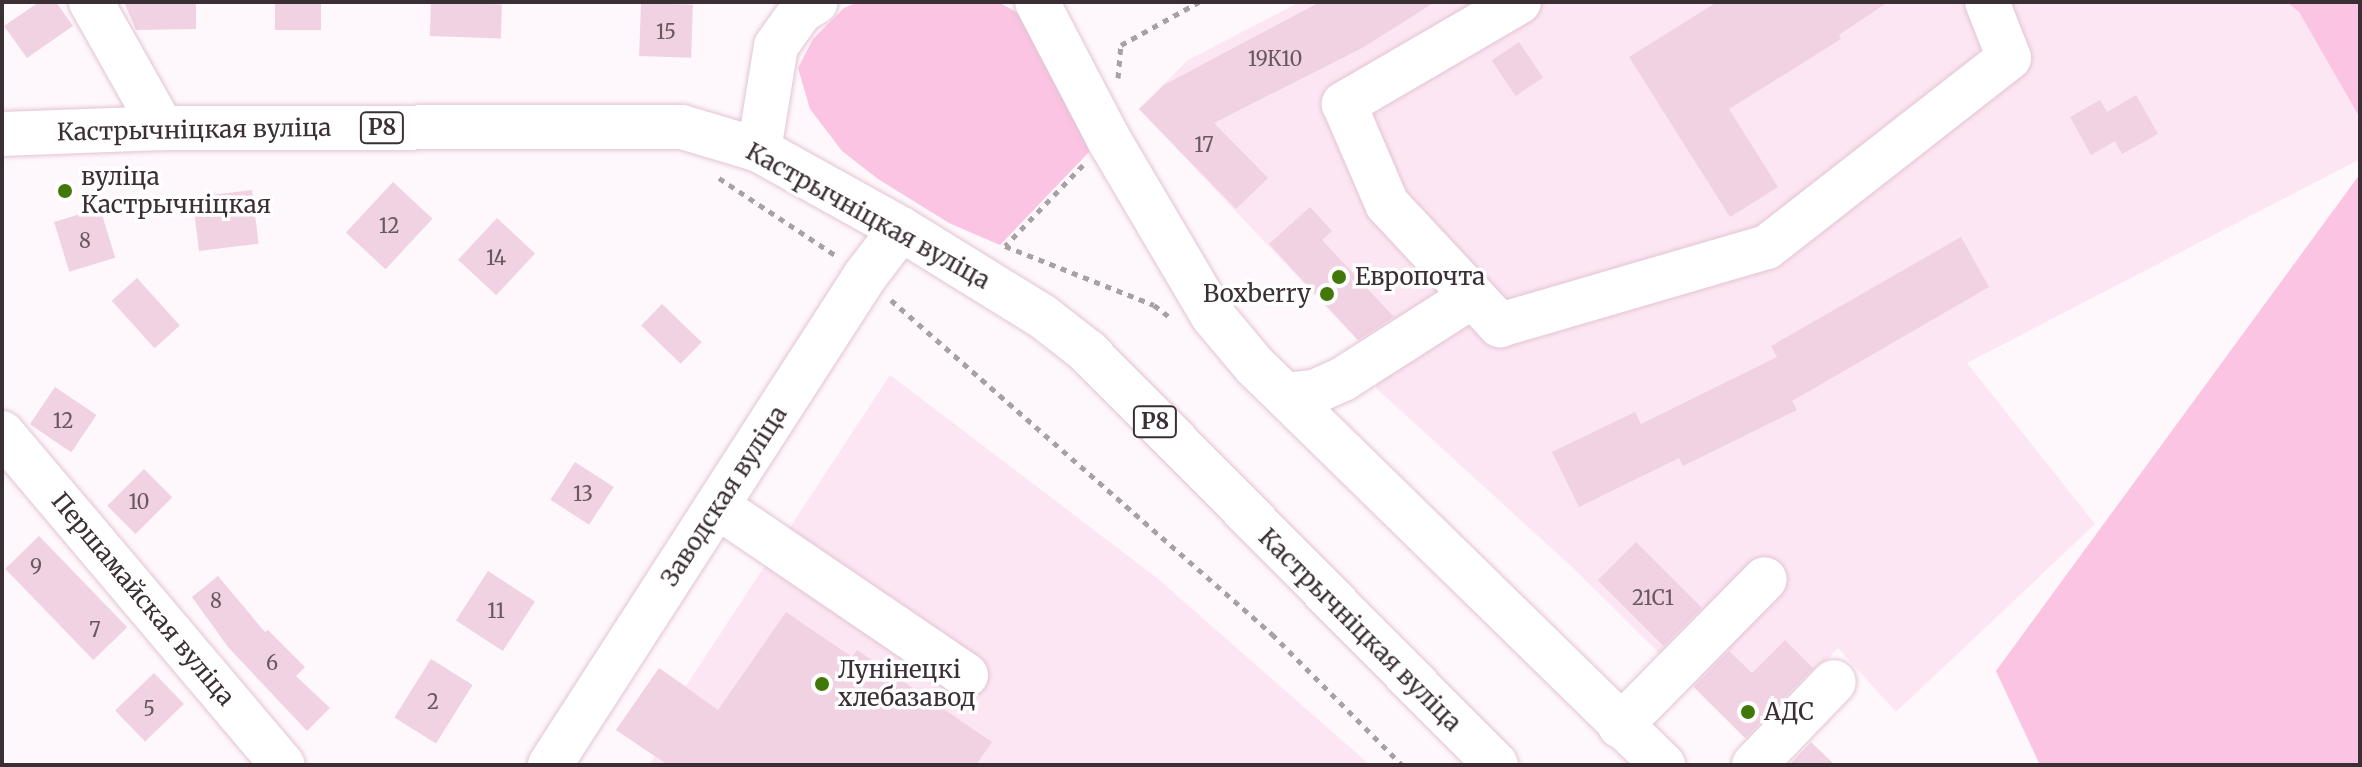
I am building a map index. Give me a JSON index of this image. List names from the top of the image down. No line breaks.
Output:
{"streets":{"main road":["Р8","Кастрычніцкая вуліца","Заводская вуліца","Першамайская вуліца"]},"crossings":[["Кастрычніцкая вуліца","Заводская вуліца"]],"places":["вуліца Кастрычніцкая","Европочта","Boxberry","Лунінецкі хлебазавод","АДС"],"house_numbers":["15","19К10","17","12","8","14","12","13","10","9","21С1","8","11","7","6","2","5"]}
